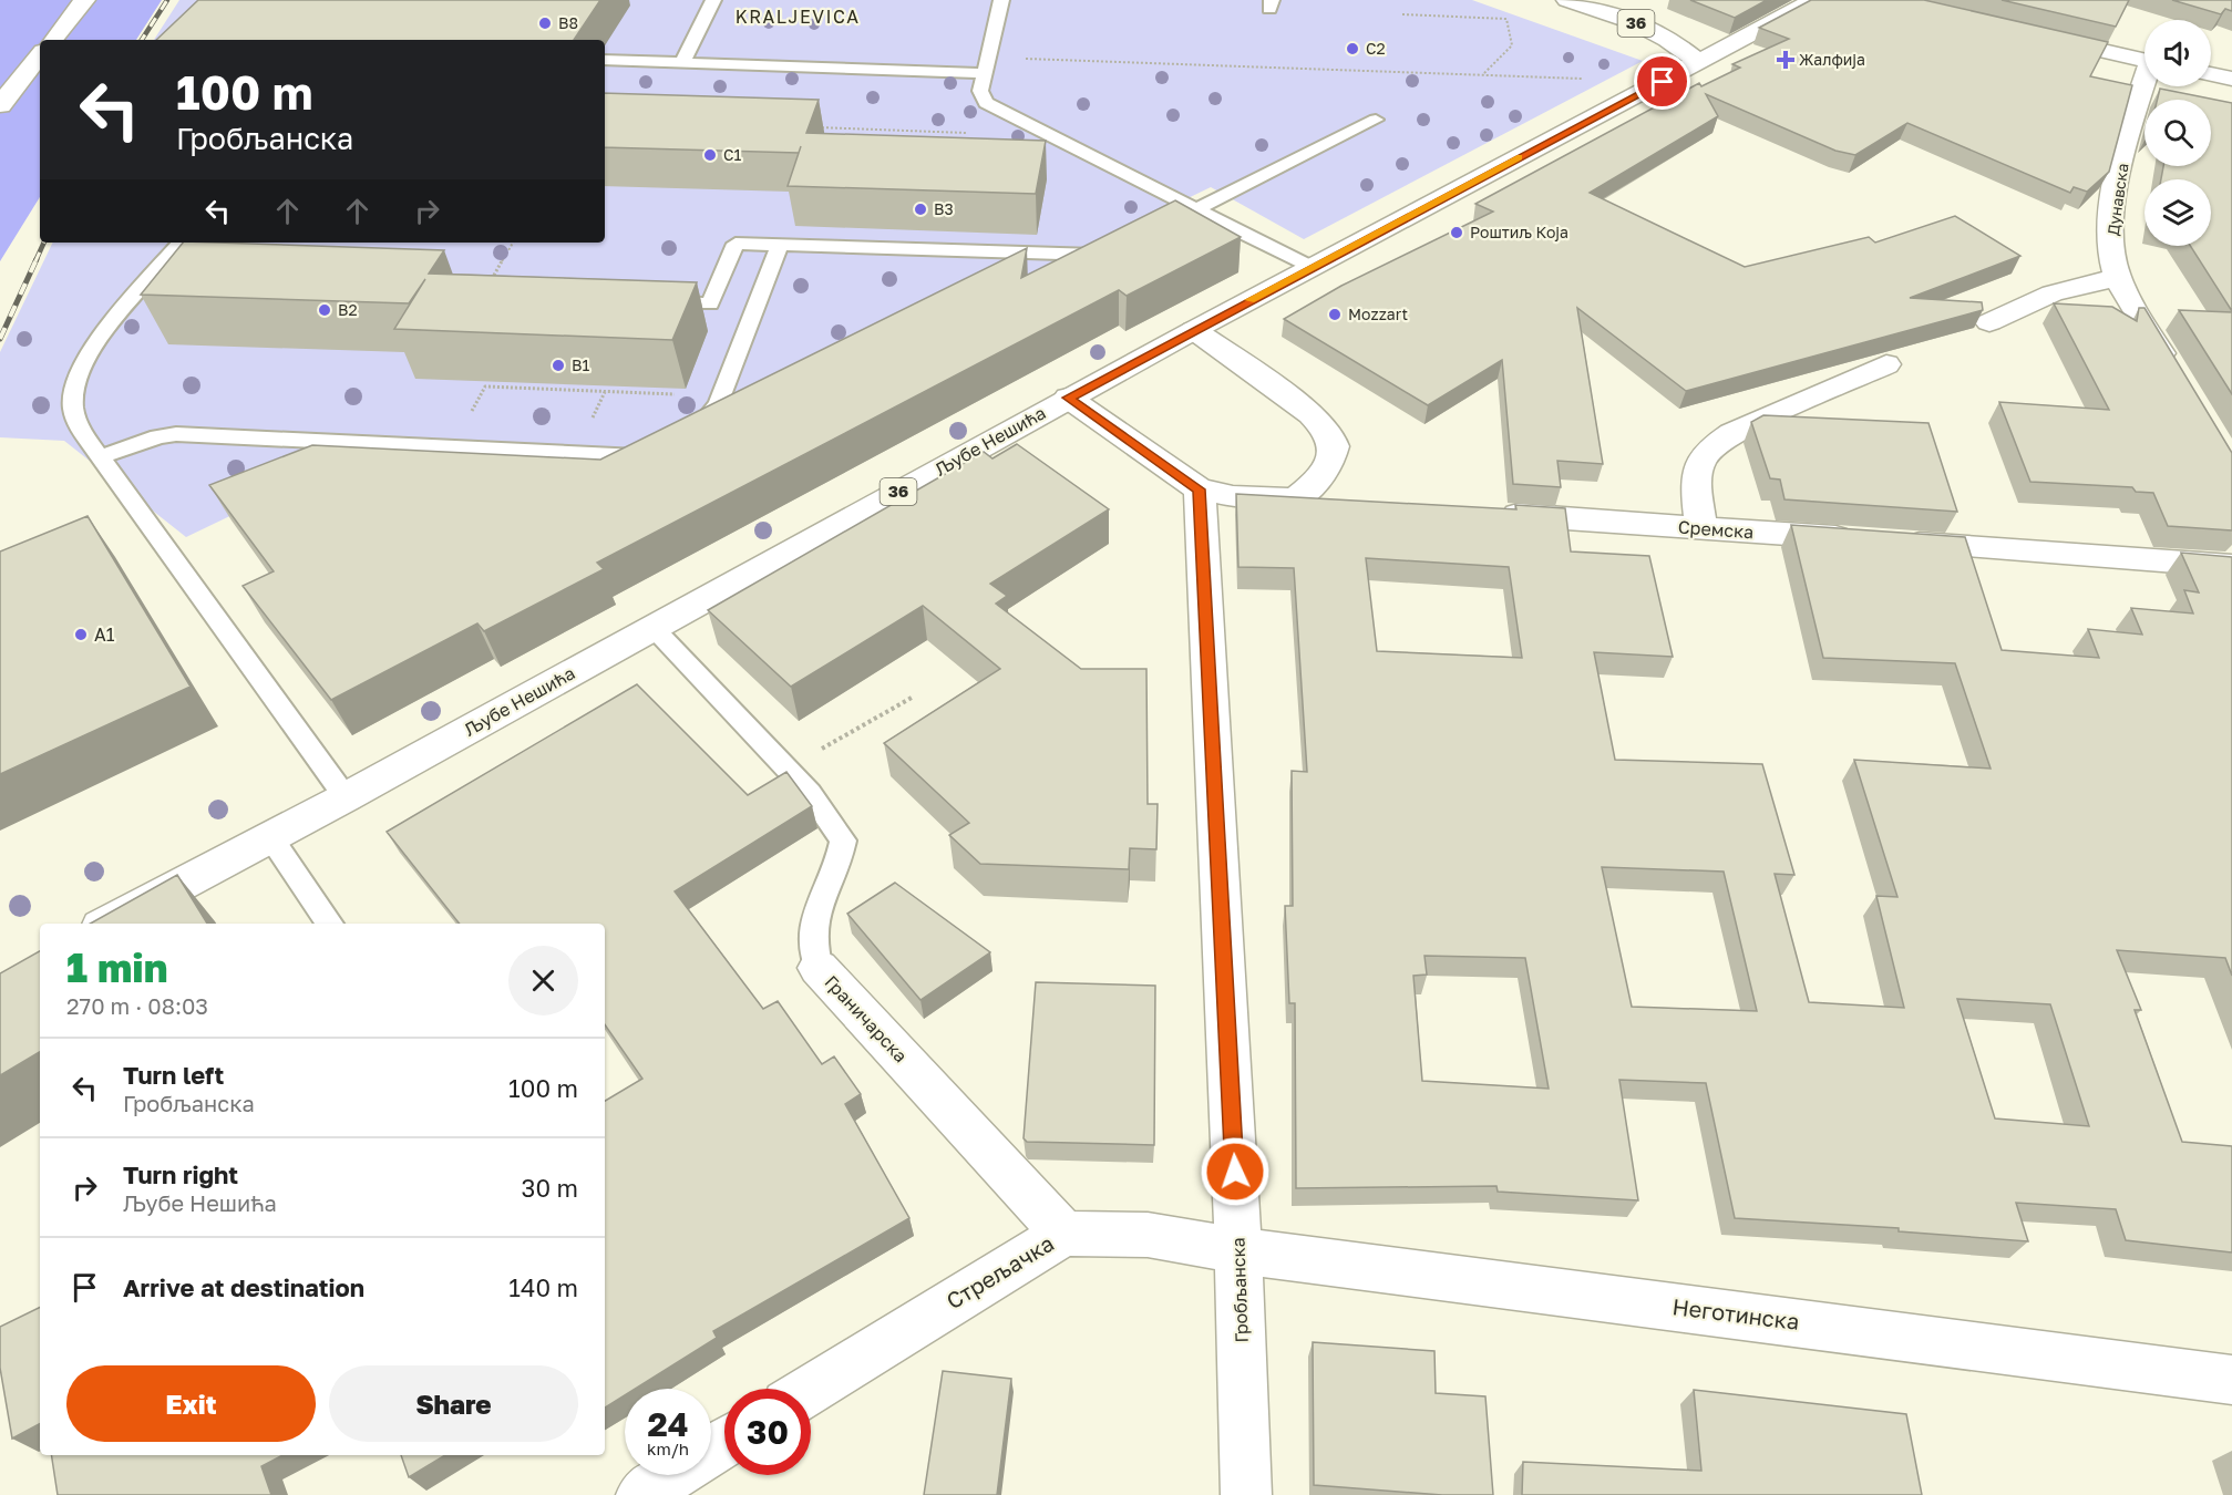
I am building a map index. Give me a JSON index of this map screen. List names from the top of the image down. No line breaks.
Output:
{"streets":{"street":["36","Дунавска","Љубе Нешића","Сремска","Граничарска","Стрељачка","Гробљанска","Неготинска"]},"crossings":[["36","Љубе Нешића"],["Љубе Нешића","Граничарска"],["Граничарска","Стрељачка"],["Стрељачка","Гробљанска"],["Стрељачка","Неготинска"],["Гробљанска","Неготинска"]],"districts":["KRALJEVICA"],"places":{"other":["B8","C2","C1","B3","Роштиљ Која","B2","Mozzart","B1","A1"],"health":["Жалфија"]},"page":{"turn":["100 m","Гробљанска"],"heading":["1 min","270 m · 08:03"],"list":[{"name":"Turn left","note":"Гробљанска","value":"100 m"},{"name":"Turn right","note":"Љубе Нешића","value":"30 m"},{"name":"Arrive at destination","value":"140 m"}],"buttons":["Exit","Share"],"speed":"24 km/h","limit":"30"}}
